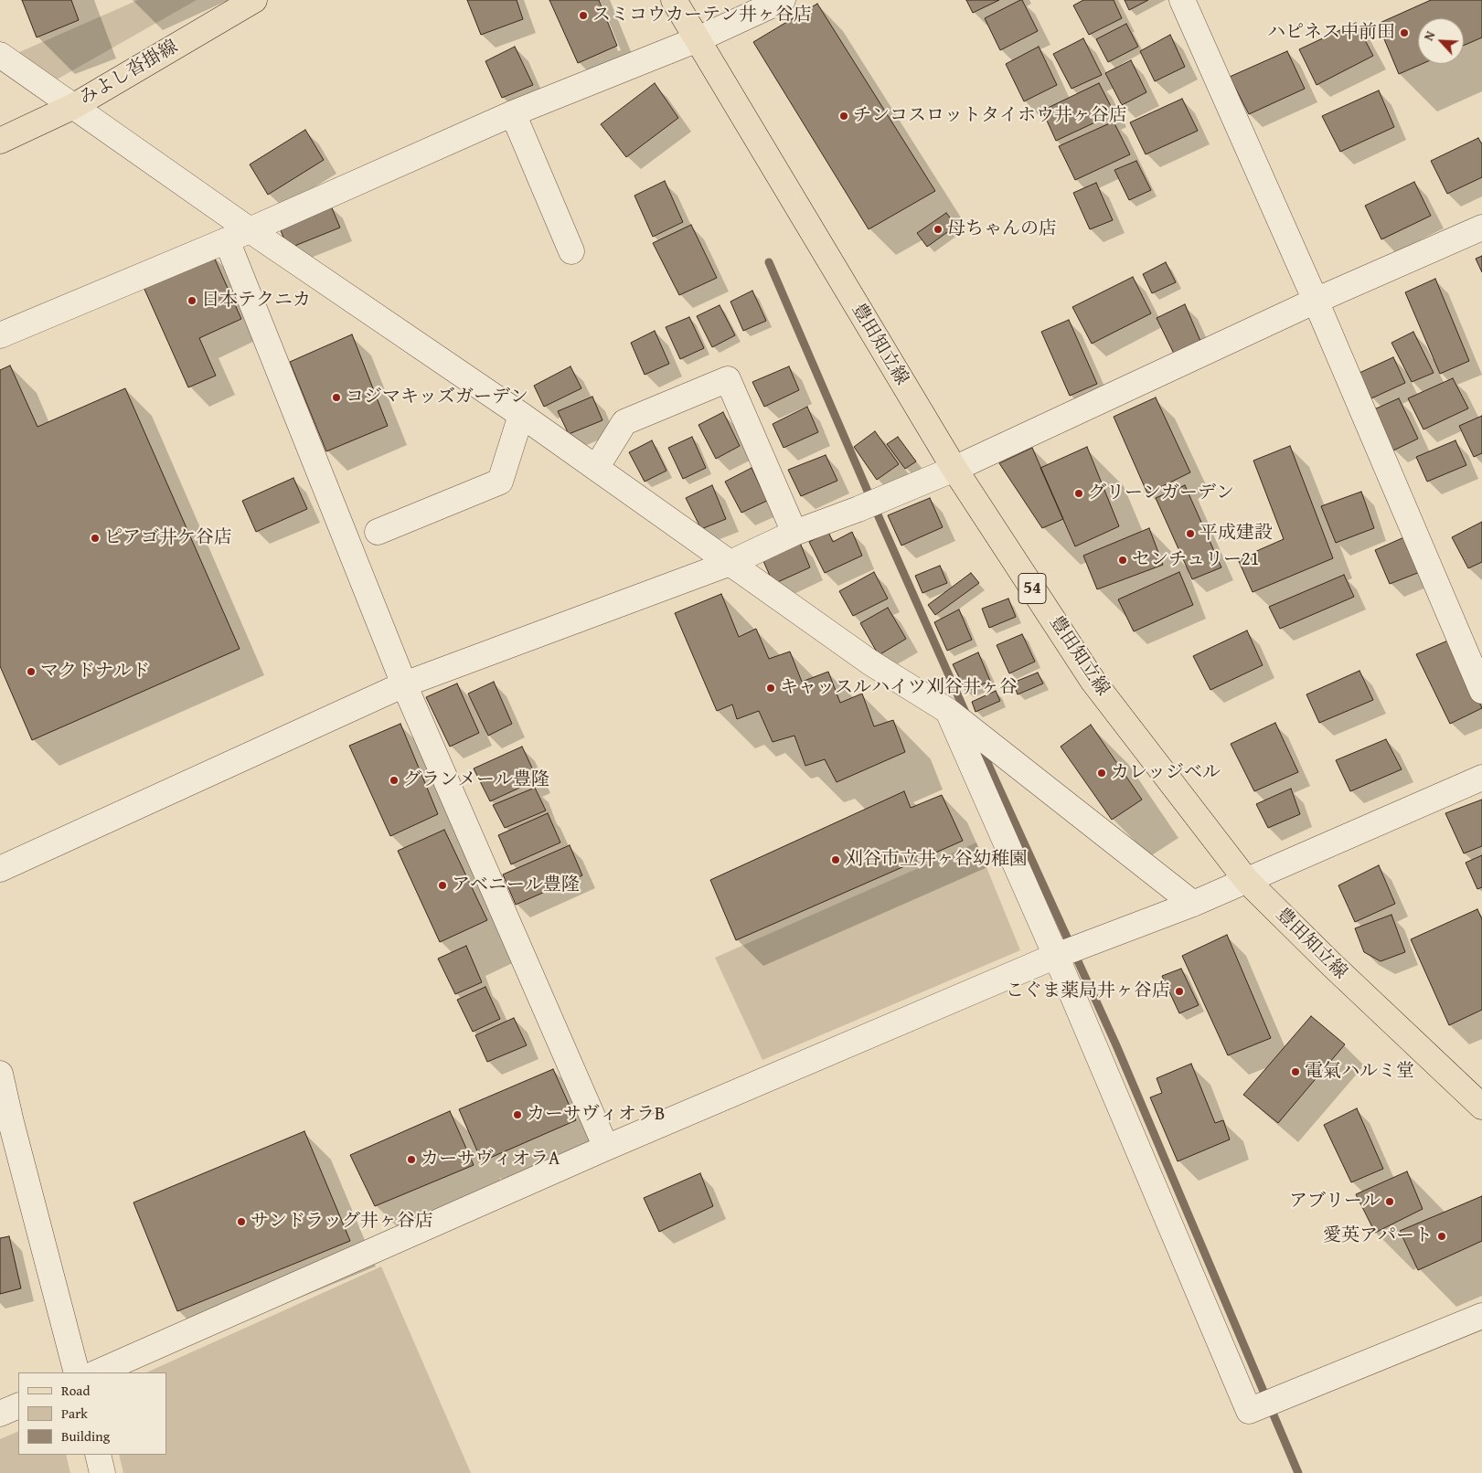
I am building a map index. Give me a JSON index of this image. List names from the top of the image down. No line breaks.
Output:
{"streets":{"main road":["みよし沓掛線","豊田知立線","54"]},"places":["スミコウカーテン井ヶ谷店","ハピネス中前田","チンコスロットタイホウ井ヶ谷店","母ちゃんの店","日本テクニカ","コジマキッズガーデン","グリーンガーデン","平成建設","ピアゴ井ケ谷店","センチュリー21","マクドナルド","キャッスルハイツ刈谷井ヶ谷","カレッジベル","グランメール豊隆","刈谷市立井ヶ谷幼稚園","アベニール豊隆","こぐま薬局井ヶ谷店","電氣ハルミ堂","カーサヴィオラB","カーサヴィオラA","アブリール","サンドラッグ井ヶ谷店","愛英アパート"],"legend":["Road","Park","Building"],"north":"top left"}
